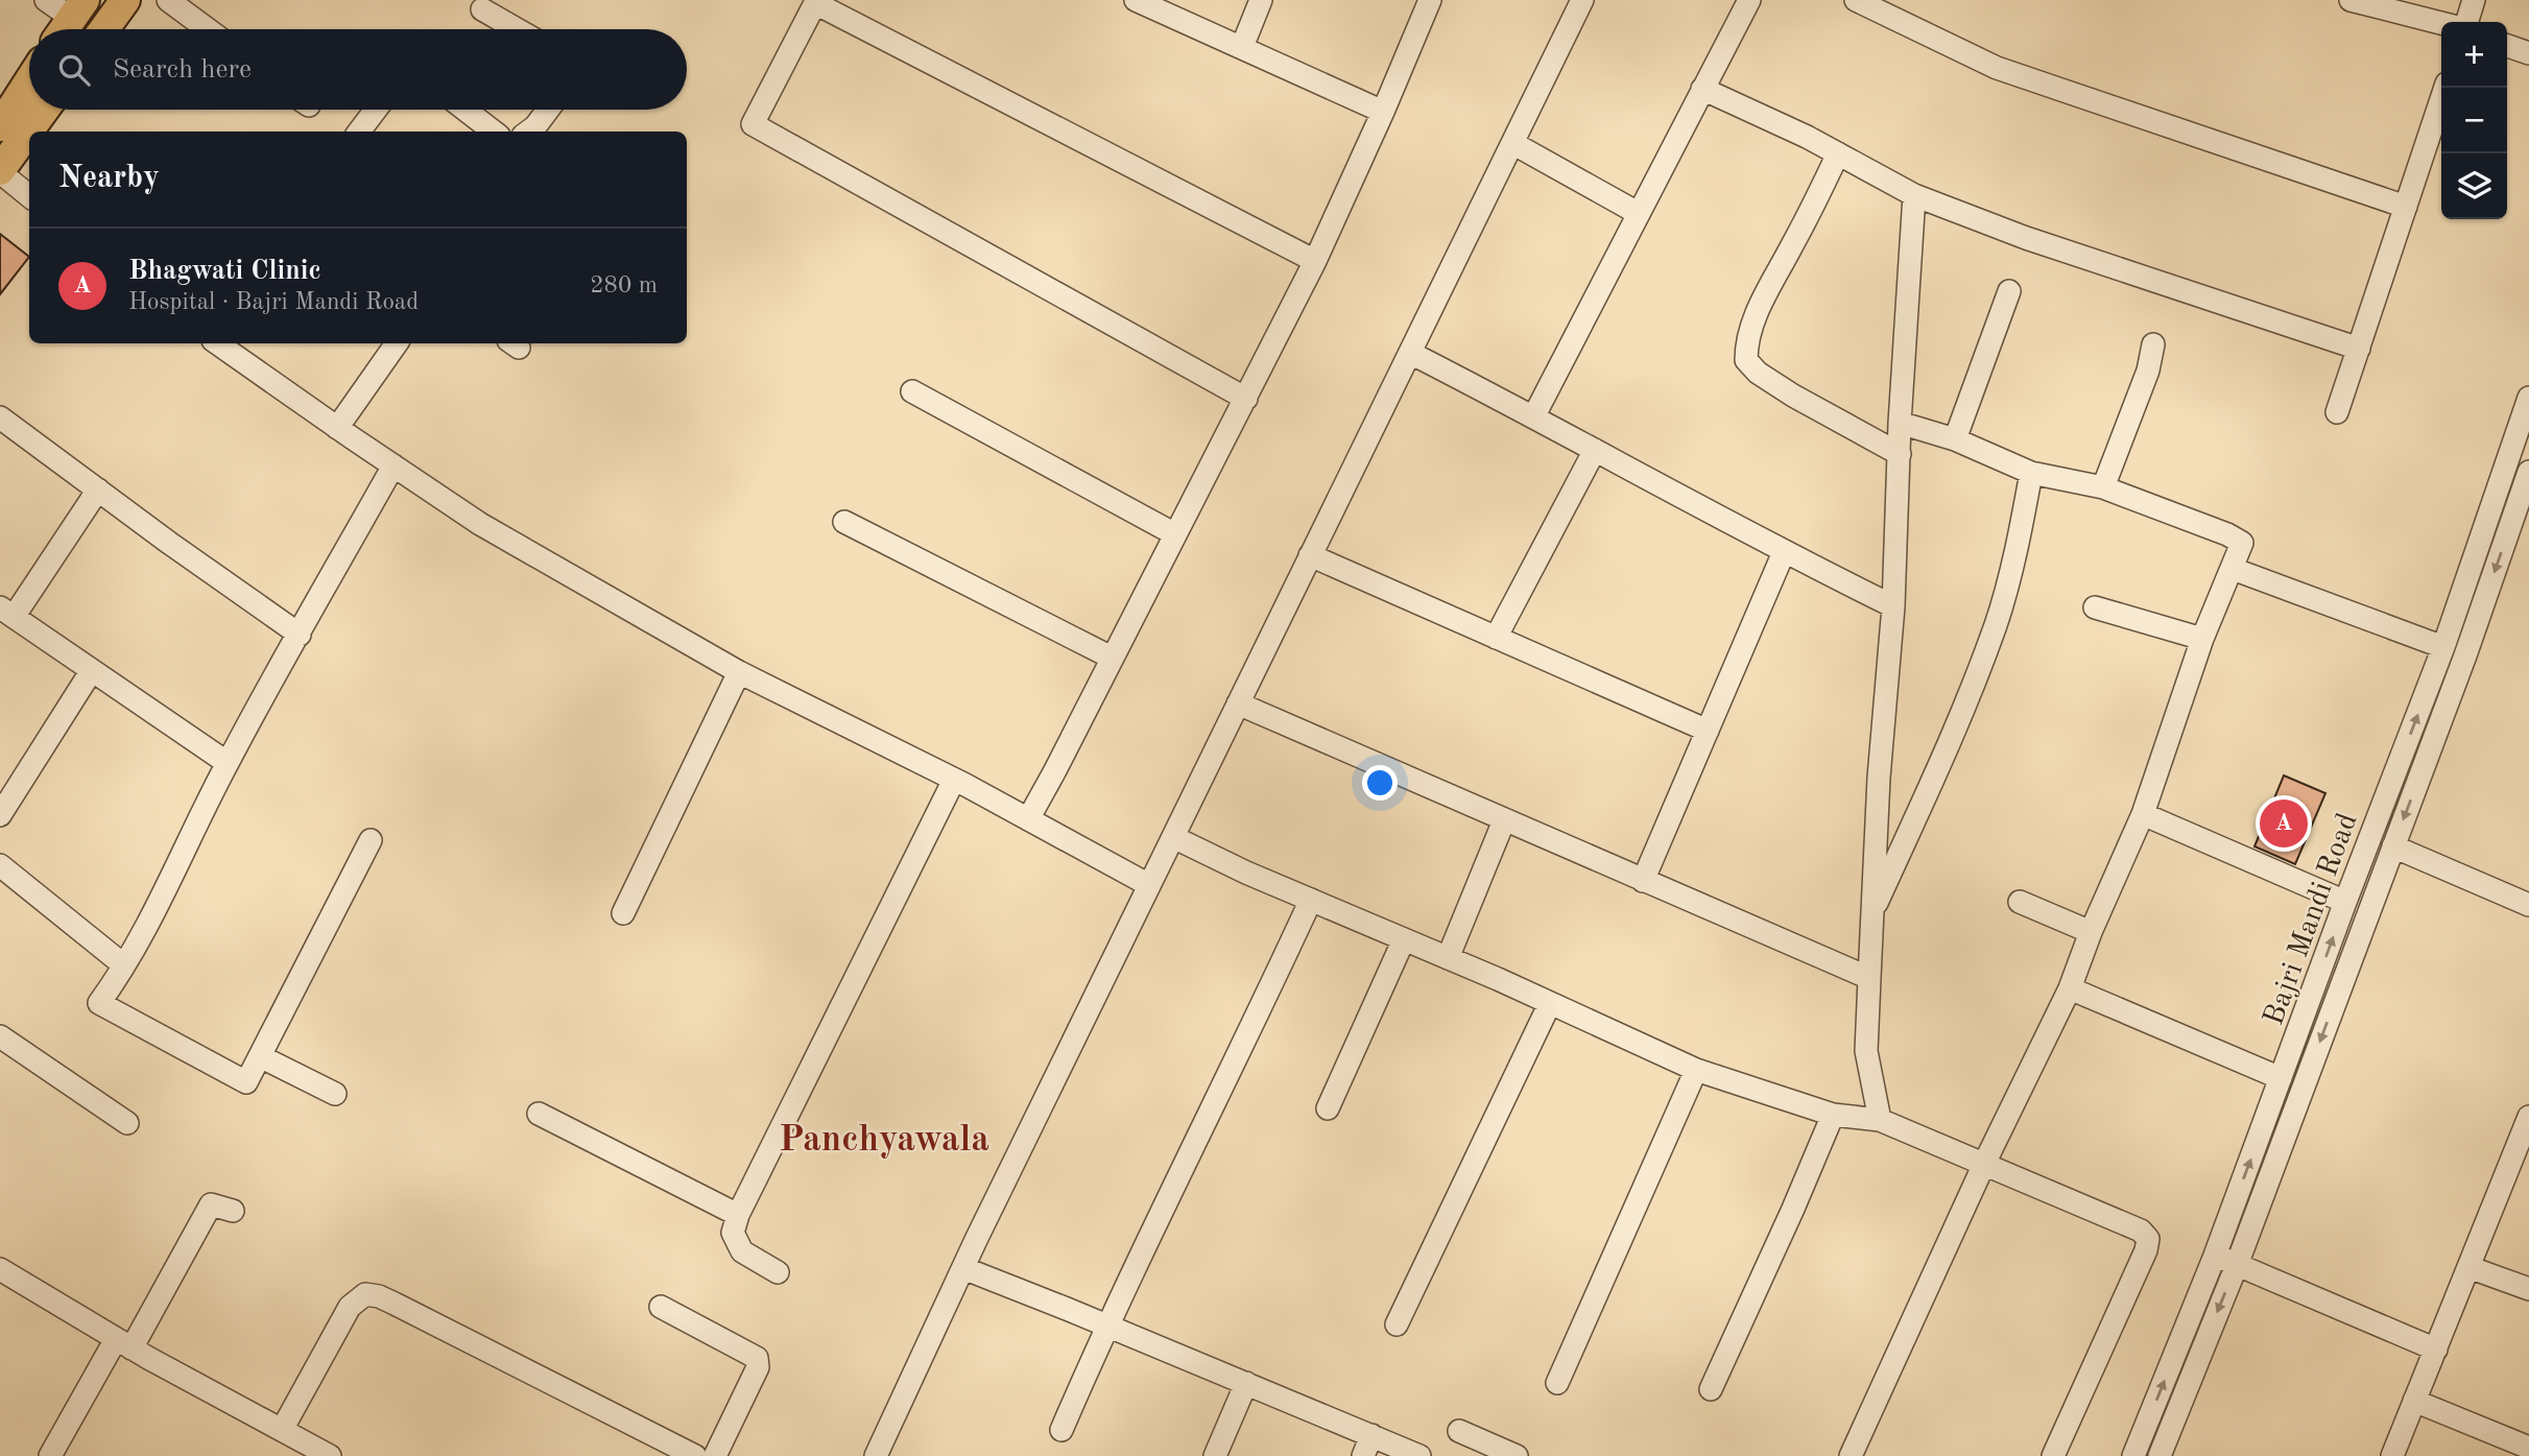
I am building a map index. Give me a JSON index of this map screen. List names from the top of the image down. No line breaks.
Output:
{"streets":{"street":["Bajri Mandi Road"]},"districts":["Panchyawala"],"page":{"map_buttons":["+","−"],"search":"Search here","heading":"Nearby","list":[{"mark":"A","name":"Bhagwati Clinic","note":"Hospital · Bajri Mandi Road","value":"280 m"}],"pins":"A"}}
